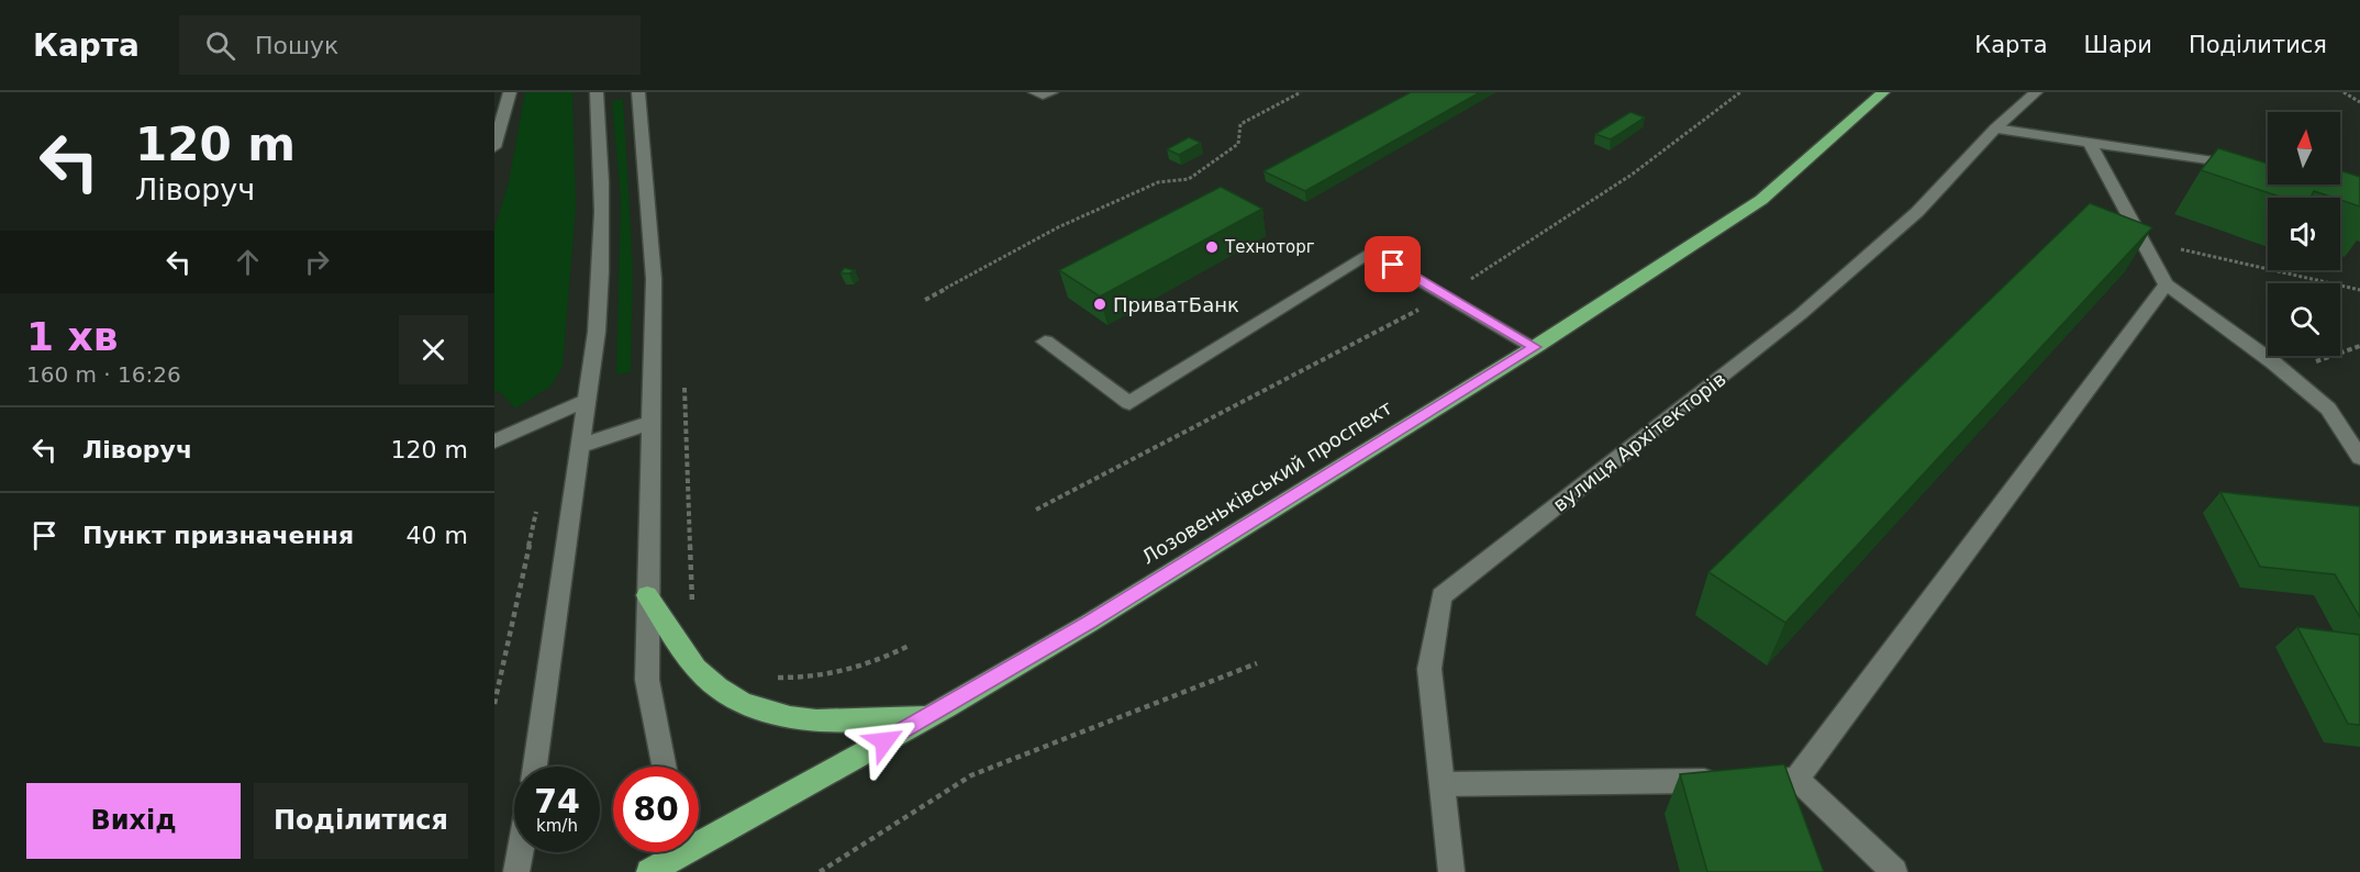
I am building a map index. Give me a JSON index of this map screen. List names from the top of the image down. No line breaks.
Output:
{"streets":{"highway":["Лозовеньківський проспект"],"street":["вулиця Архітекторів"]},"places":["Техноторг","ПриватБанк"],"north":"top","page":{"header":"Карта","search":"Пошук","nav":["Карта","Шари","Поділитися"],"turn":["120 m","Ліворуч"],"heading":["1 хв","160 m · 16:26"],"list":[{"name":"Ліворуч","value":"120 m"},{"name":"Пункт призначення","value":"40 m"}],"speed":"74 km/h","limit":"80","buttons":["Вихід","Поділитися"]}}
